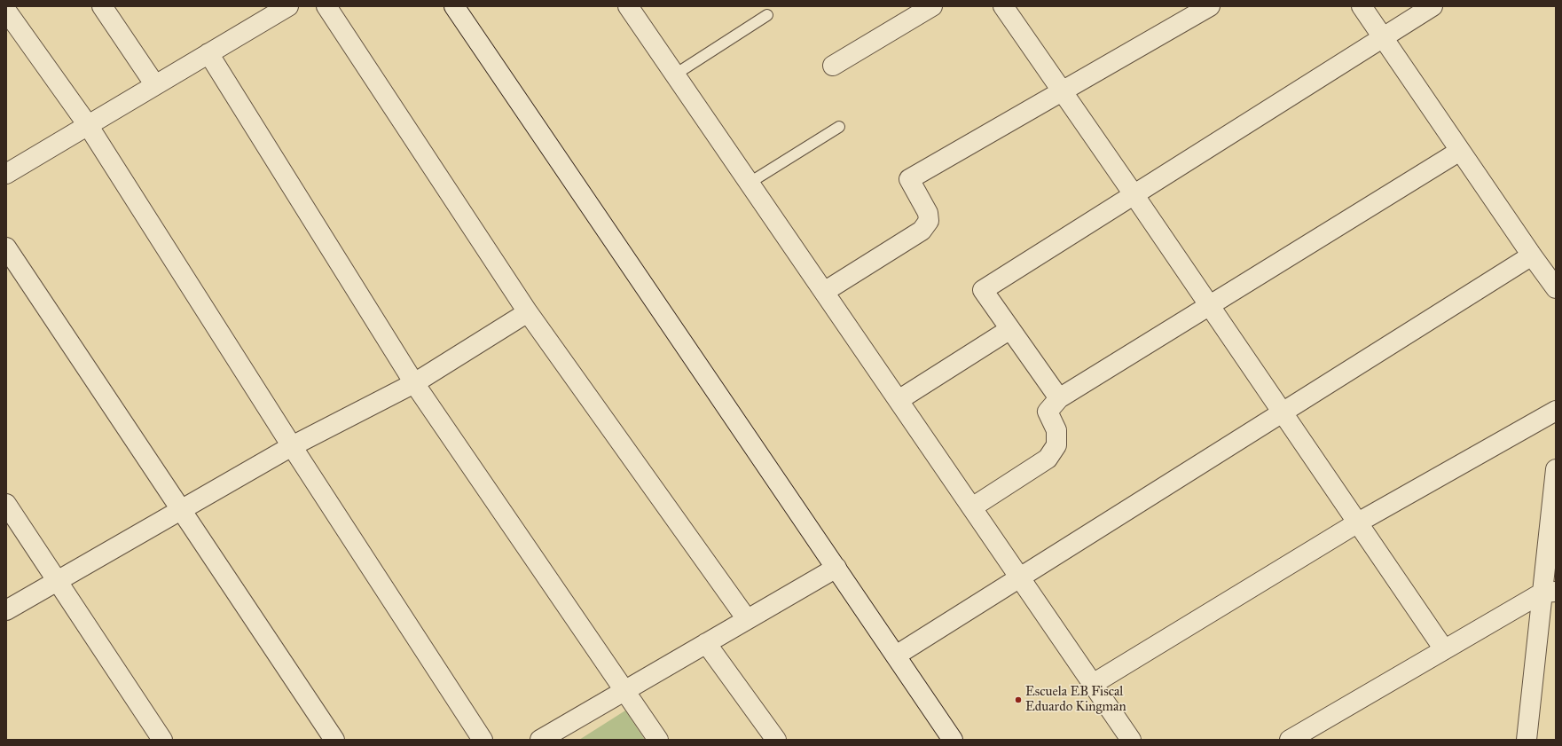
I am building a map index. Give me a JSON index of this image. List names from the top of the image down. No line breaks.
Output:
{"places":["Escuela EB Fiscal Eduardo Kingman"]}
